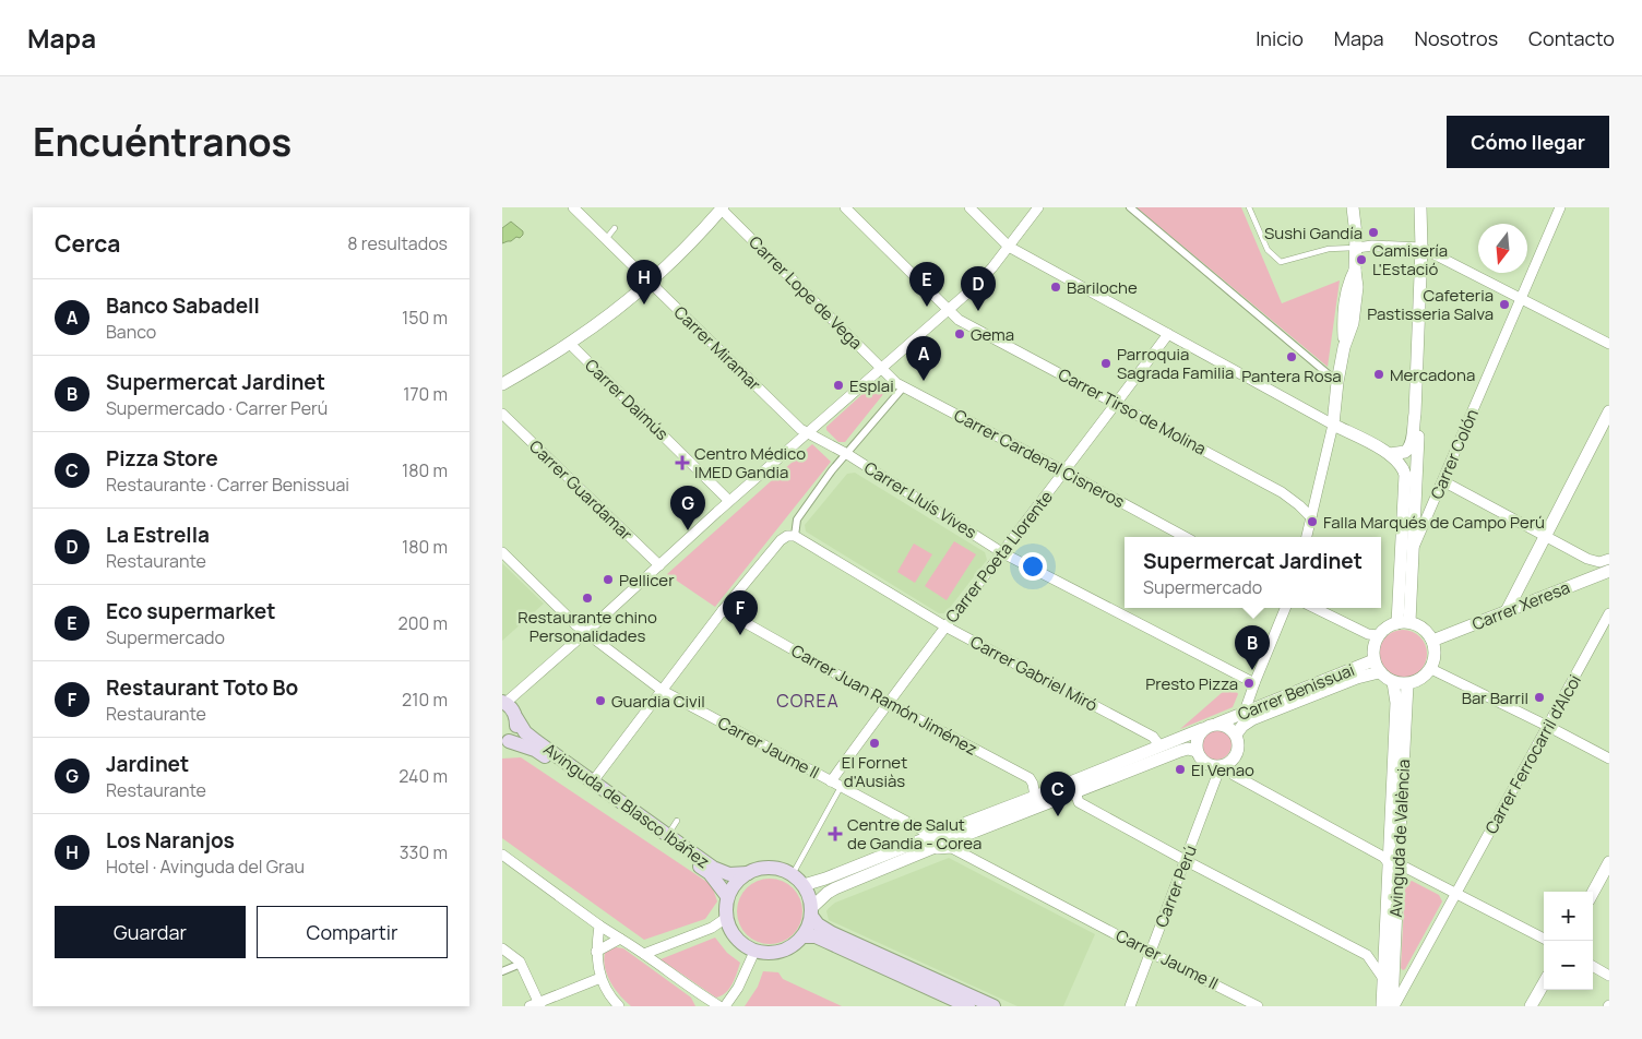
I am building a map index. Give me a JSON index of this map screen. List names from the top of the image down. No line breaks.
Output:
{"streets":{"main road":["Avinguda de Blasco Ibáñez"],"street":["Carrer Lope de Vega","Carrer Miramar","Carrer Daimús","Carrer Tirso de Molina","Carrer Colón","Carrer Cardenal Cisneros","Carrer Guardamar","Carrer Lluís Vives","Carrer Poeta Llorente","Carrer Xeresa","Carrer Gabriel Miró","Carrer Benissuai","Carrer Juan Ramón Jiménez","Carrer Jaume II","Carrer Ferrocarril d'Alcoi","Avinguda de València","Carrer Perú"]},"crossings":[["Carrer Lope de Vega","Carrer Cardenal Cisneros"],["Carrer Miramar","Carrer Lluís Vives"],["Carrer Tirso de Molina","Carrer Poeta Llorente"],["Carrer Cardenal Cisneros","Carrer Poeta Llorente"],["Carrer Lluís Vives","Carrer Poeta Llorente"],["Carrer Poeta Llorente","Carrer Gabriel Miró"],["Carrer Poeta Llorente","Carrer Juan Ramón Jiménez"],["Carrer Poeta Llorente","Carrer Jaume II"],["Carrer Xeresa","Carrer Benissuai"],["Carrer Xeresa","Avinguda de València"],["Carrer Benissuai","Avinguda de València"],["Carrer Benissuai","Carrer Perú"],["Carrer Jaume II","Carrer Perú"],["Carrer Ferrocarril d'Alcoi","Avinguda de València"]],"districts":["COREA"],"places":{"other":["Sushi Gandía","Camisería L'Estació","Bariloche","Cafeteria Pastisseria Salva","Gema","Pantera Rosa","Parroquia Sagrada Familia","Mercadona","Esplai","Falla Marqués de Campo Perú","Pellicer","Restaurante chino Personalidades","Presto Pizza","Bar Barril","Guardia Civil","El Fornet d'Ausiàs","El Venao"],"health":["Centro Médico IMED Gandia","Centre de Salut de Gandia - Corea"]},"north":"bottom","page":{"header":"Mapa","nav":["Inicio","Mapa","Nosotros","Contacto"],"title":"Encuéntranos","buttons":["Cómo llegar",["Guardar","Compartir"]],"heading":["Cerca","8 resultados"],"pins":["H","E","D","A","G","F","B","C"],"list":[{"mark":"A","name":"Banco Sabadell","note":"Banco","value":"150 m"},{"mark":"B","name":"Supermercat Jardinet","note":"Supermercado · Carrer Perú","value":"170 m"},{"mark":"C","name":"Pizza Store","note":"Restaurante · Carrer Benissuai","value":"180 m"},{"mark":"D","name":"La Estrella","note":"Restaurante","value":"180 m"},{"mark":"E","name":"Eco supermarket","note":"Supermercado","value":"200 m"},{"mark":"F","name":"Restaurant Toto Bo","note":"Restaurante","value":"210 m"},{"mark":"G","name":"Jardinet","note":"Restaurante","value":"240 m"},{"mark":"H","name":"Los Naranjos","note":"Hotel · Avinguda del Grau","value":"330 m"}],"popup":["Supermercat Jardinet","Supermercado"],"map_buttons":["+","−"]}}
